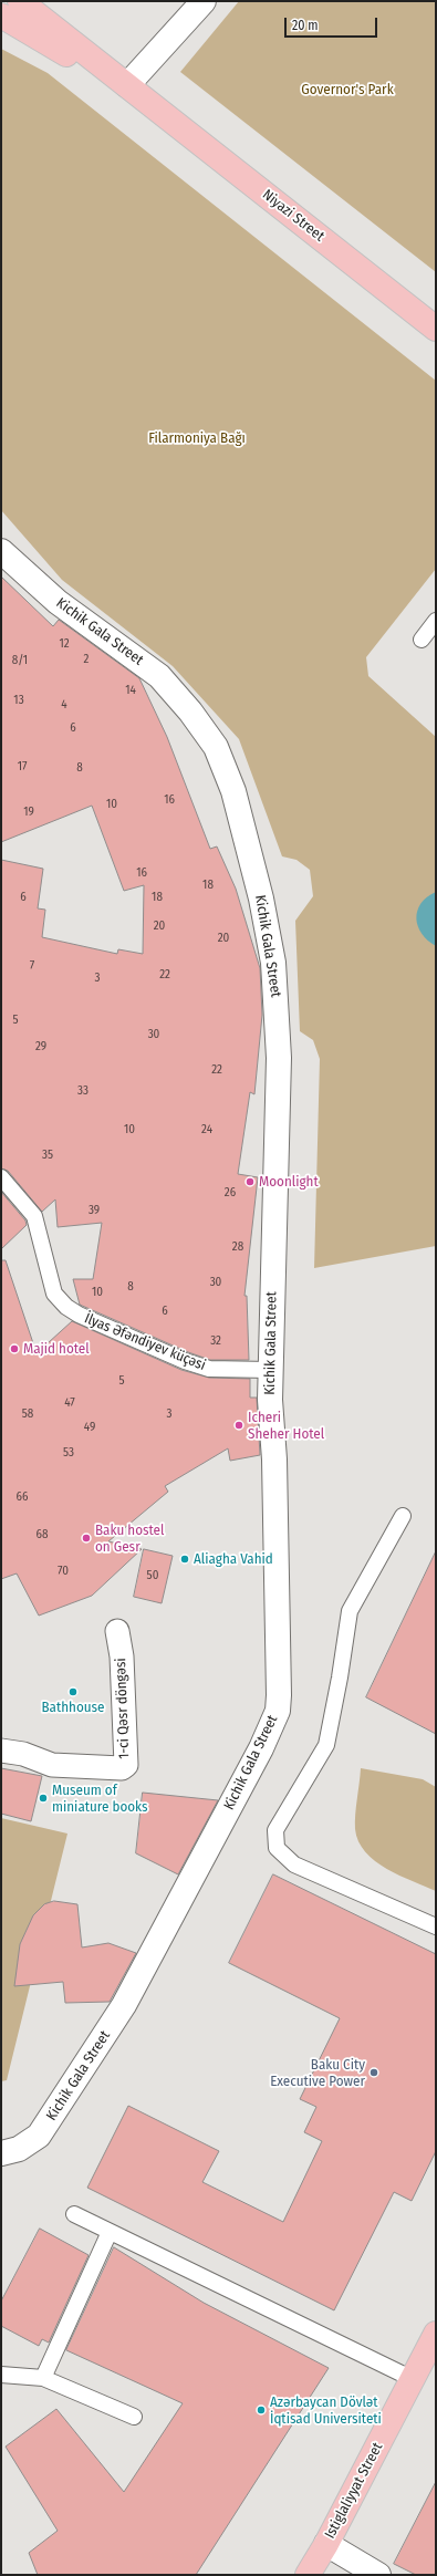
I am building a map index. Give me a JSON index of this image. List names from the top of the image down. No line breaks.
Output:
{"streets":{"main road":["Niyazi Street","Istiglaliyyat Street"],"street":["Kichik Gala Street","1-ci Qəsr döngəsi"],"lane":["İlyas Əfəndiyev küçəsi"]},"crossings":[["Kichik Gala Street","İlyas Əfəndiyev küçəsi"]],"parks":["Governor's Park","Filarmoniya Bağı"],"places":["Moonlight","Majid hotel","Icheri Sheher Hotel","Baku hostel on Gesr","Aliagha Vahid","Bathhouse","Museum of miniature books","Baku City Executive Power","Azərbaycan Dövlət İqtisad Universiteti"],"house_numbers":["12","2","8/1","14","13","4","6","17","8","16","10","19","16","18","6","18","20","20","7","22","3","5","30","29","22","33","10","24","35","26","39","28","30","8","10","6","32","5","47","58","3","49","53","66","68","70","50"],"scale_bar":"20 m"}
